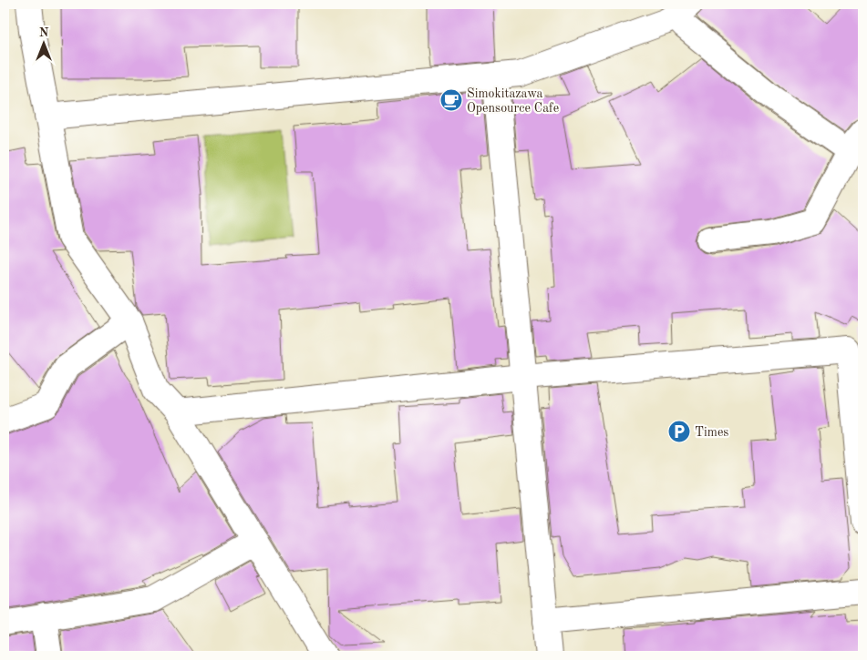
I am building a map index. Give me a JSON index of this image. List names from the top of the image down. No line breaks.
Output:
{"places":{"cafe":["Simokitazawa Opensource Cafe"],"parking":["Times"]},"north":"top"}
